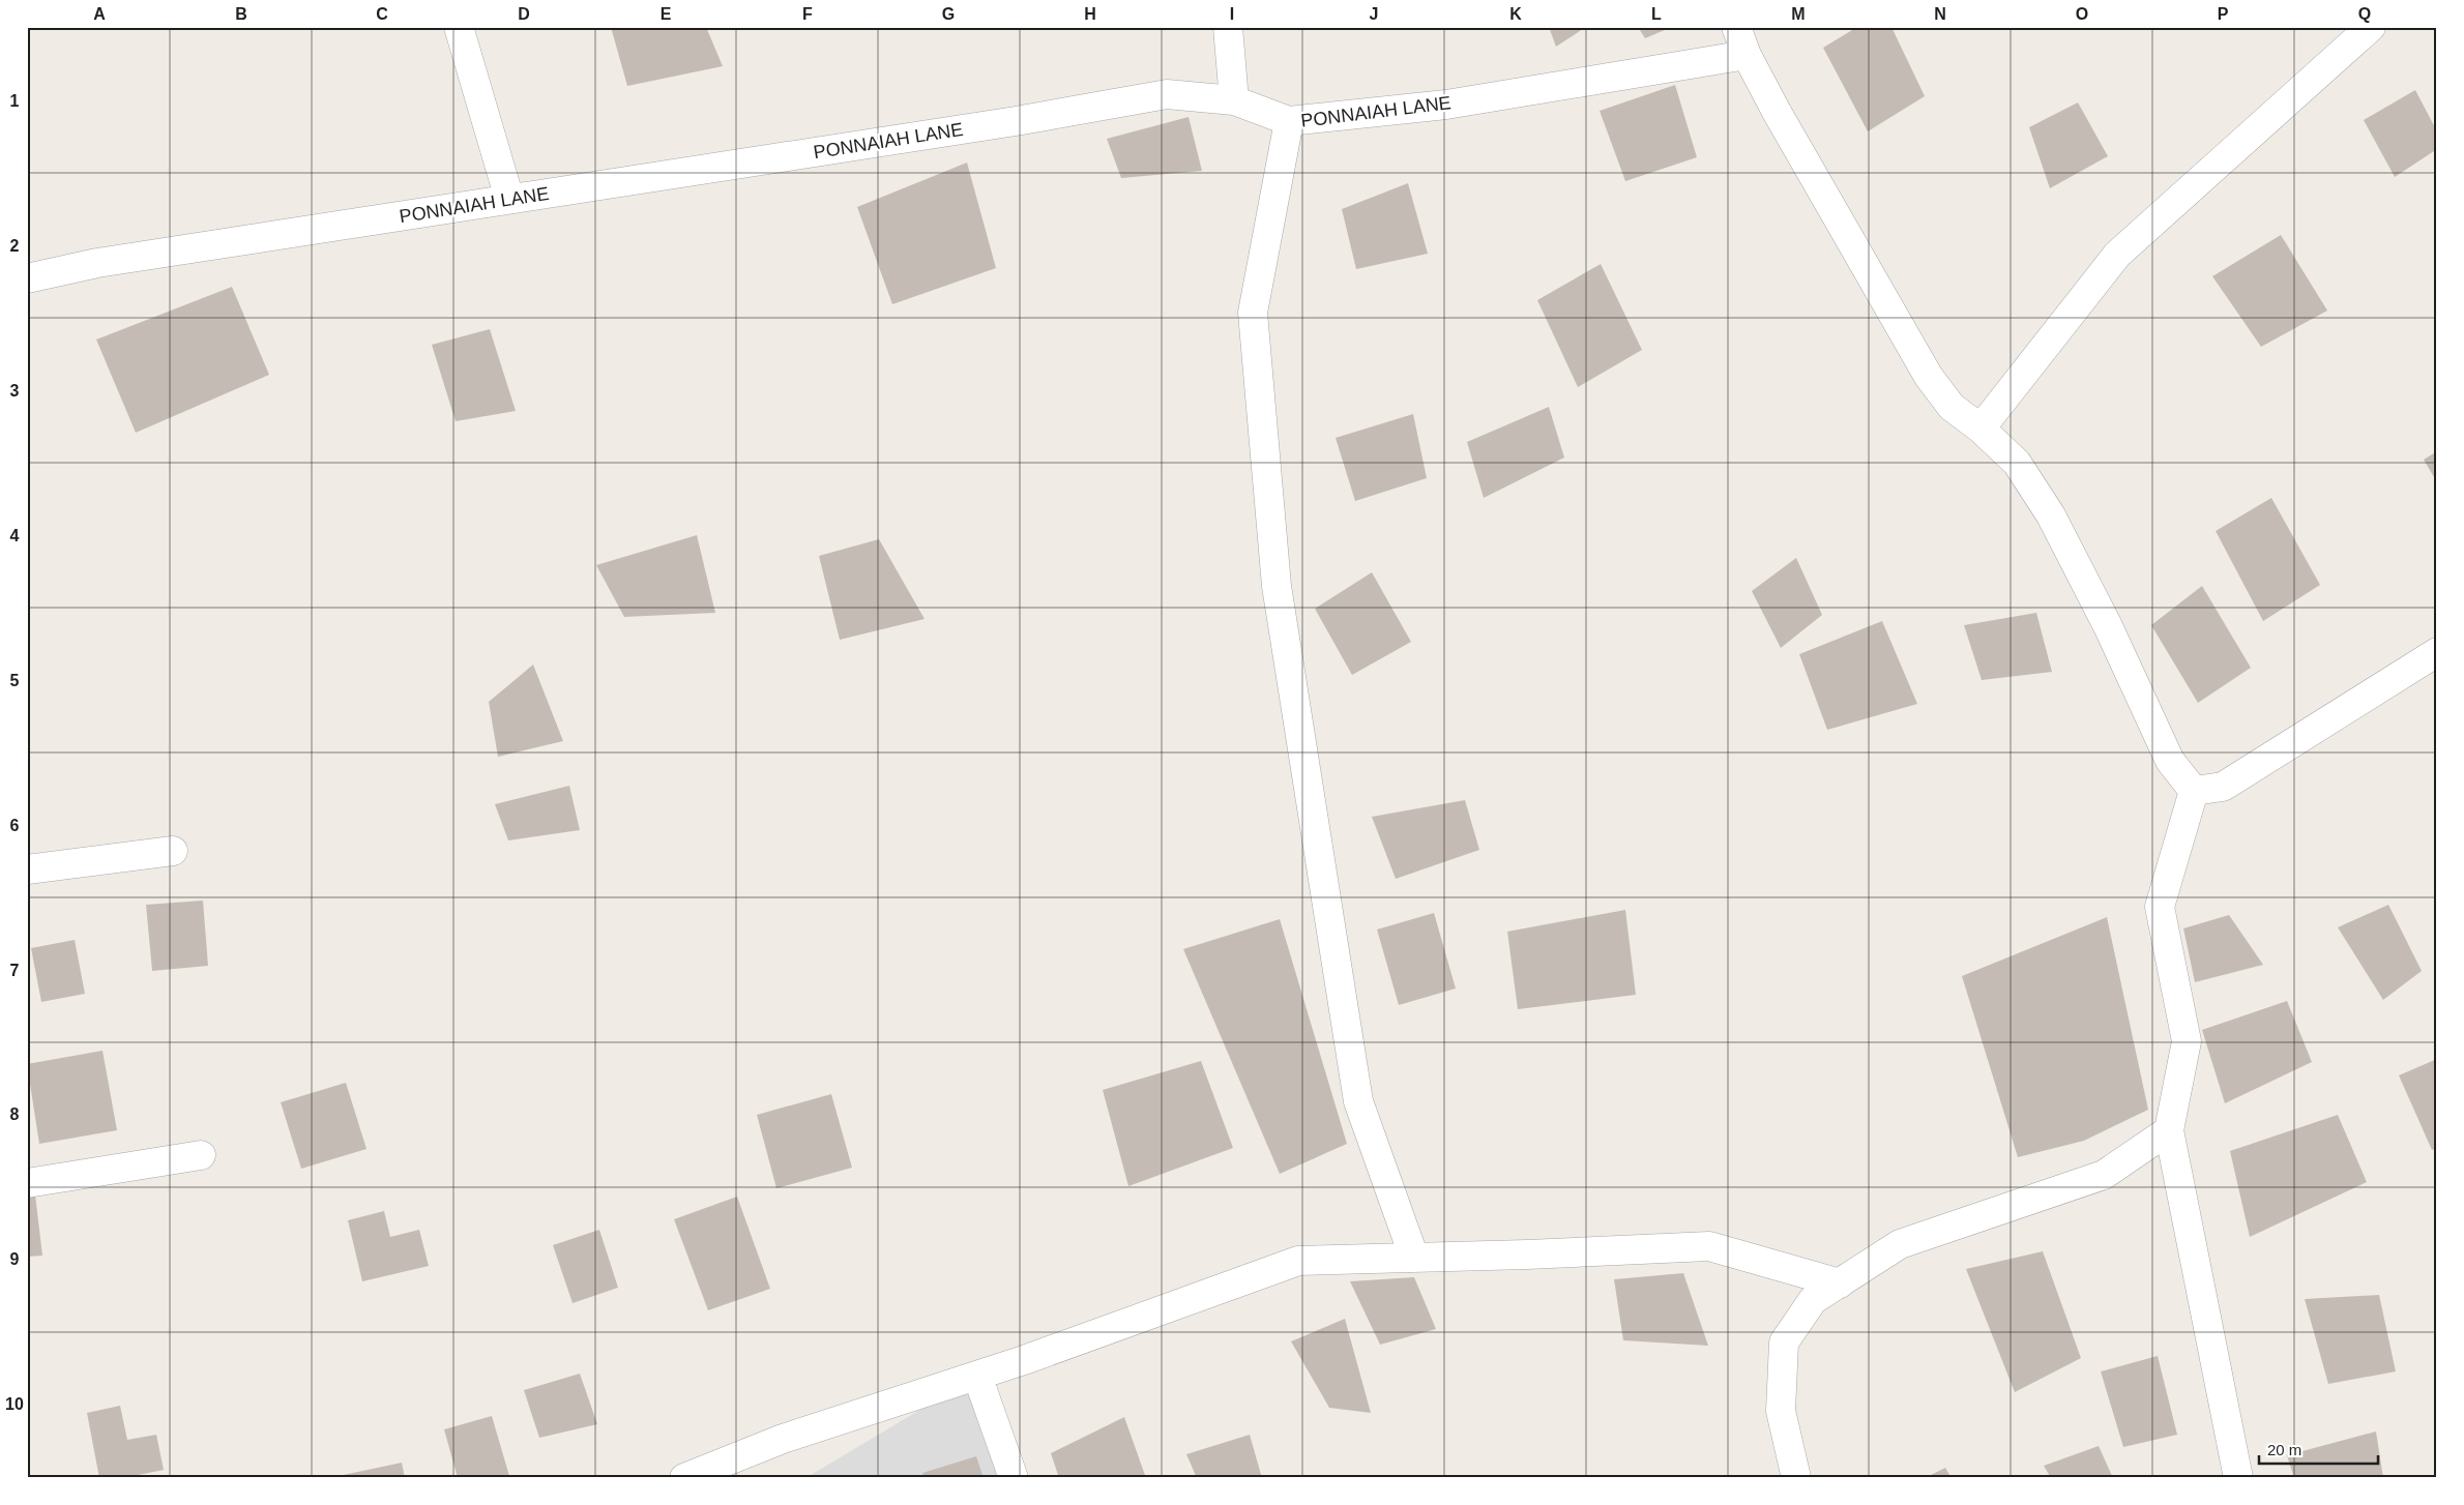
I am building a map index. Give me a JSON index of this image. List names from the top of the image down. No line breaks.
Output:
{"streets":{"street":["PONNAIAH LANE"]},"scale_bar":"20 m","grid":{"columns":["A","B","C","D","E","F","G","H","I","J","K","L","M","N","O","P","Q"],"rows":["1","2","3","4","5","6","7","8","9","10"]}}
